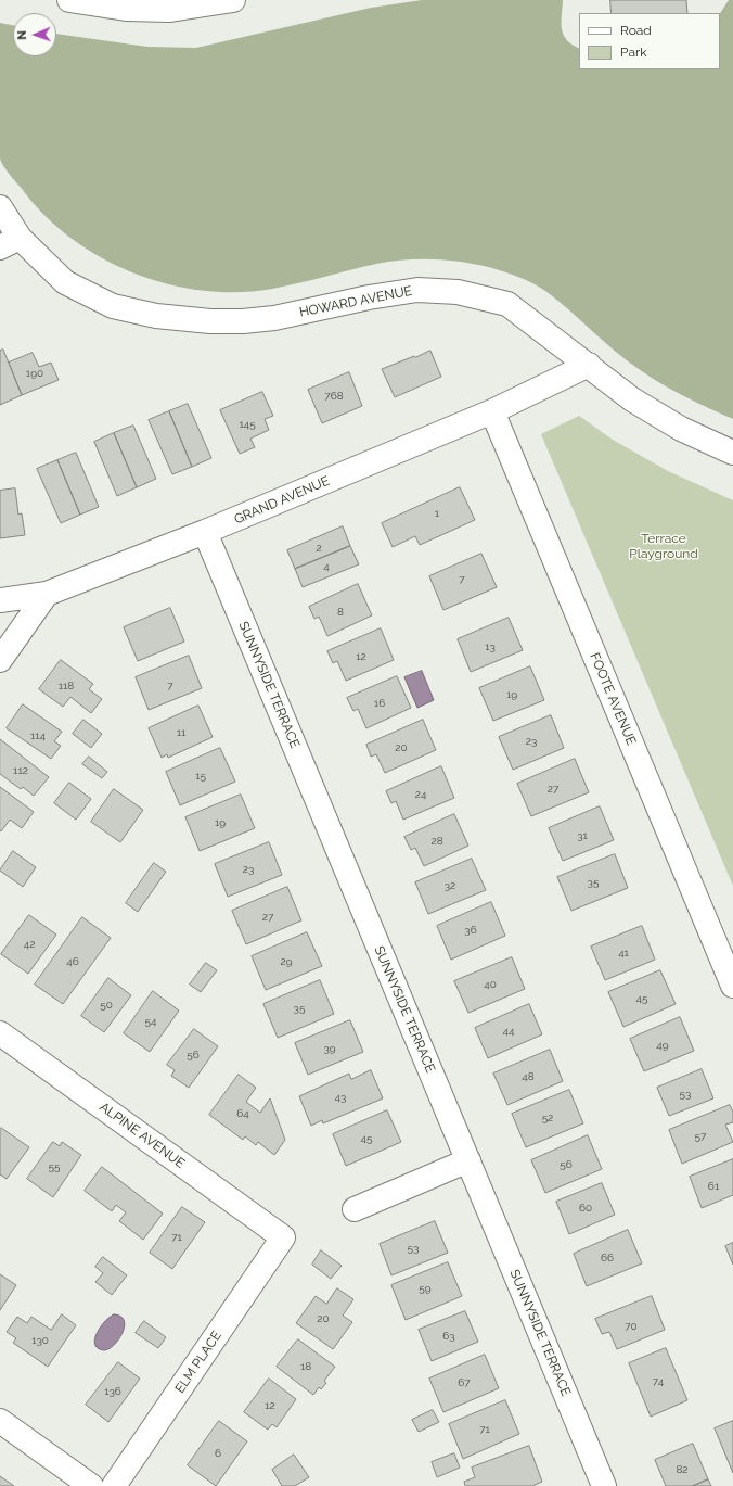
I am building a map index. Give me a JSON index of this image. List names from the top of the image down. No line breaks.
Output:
{"streets":{"street":["HOWARD AVENUE","GRAND AVENUE","SUNNYSIDE TERRACE","FOOTE AVENUE","ALPINE AVENUE","ELM PLACE"]},"crossings":[["HOWARD AVENUE","GRAND AVENUE"],["GRAND AVENUE","SUNNYSIDE TERRACE"],["GRAND AVENUE","FOOTE AVENUE"],["ALPINE AVENUE","ELM PLACE"]],"parks":["Terrace Playground"],"house_numbers":["190","768","145","1","2","4","7","8","13","12","118","7","19","16","11","114","23","20","112","15","27","24","19","31","28","23","35","32","27","36","42","41","46","29","40","45","50","35","54","44","49","39","56","48","53","43","64","52","57","45","56","55","61","60","71","53","66","59","20","70","63","130","18","74","67","136","12","71","6","82"],"legend":["Road","Park"],"north":"left"}
